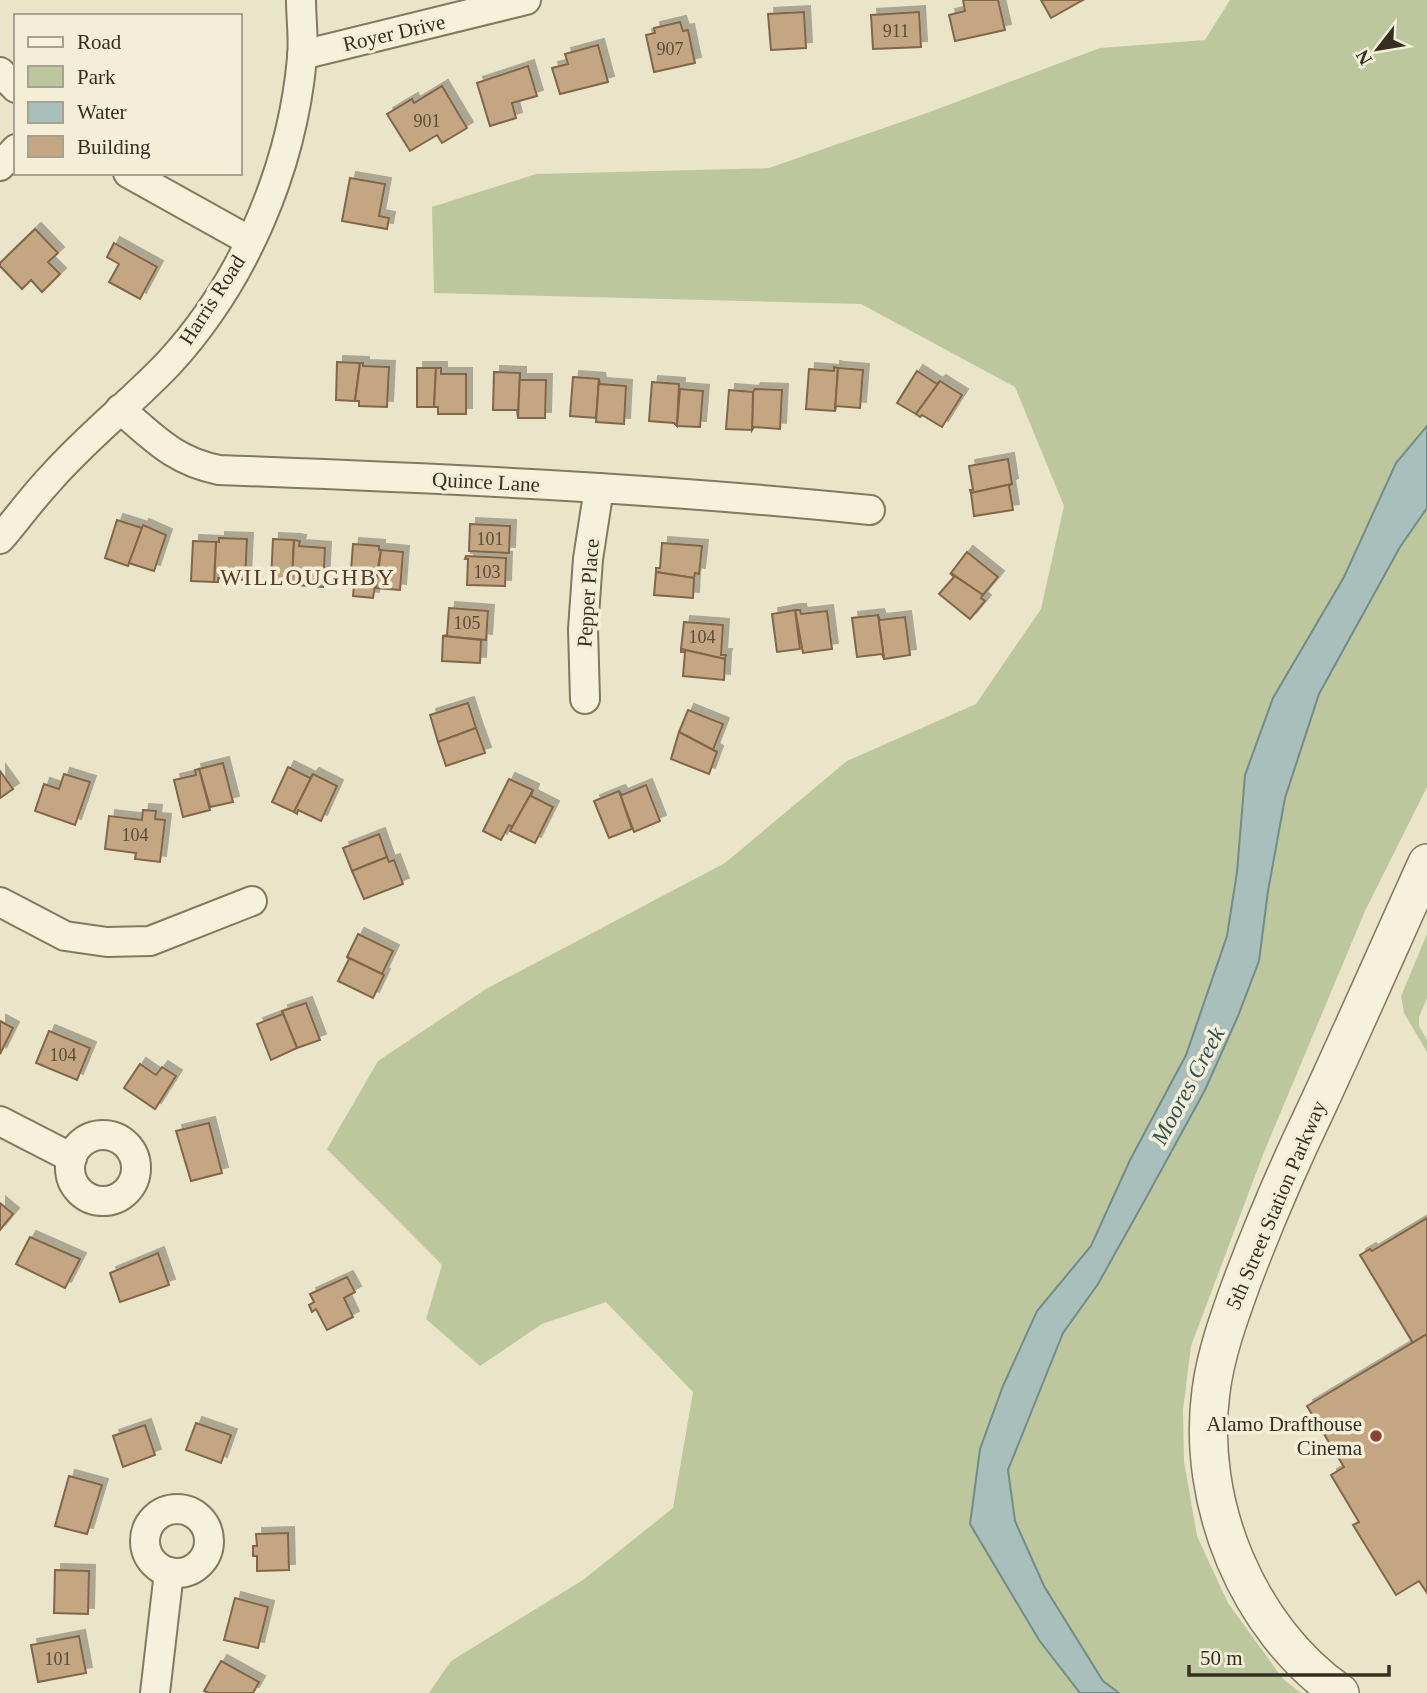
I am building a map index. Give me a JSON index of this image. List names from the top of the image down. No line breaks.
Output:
{"streets":{"street":["Royer Drive","Harris Road","Quince Lane","Pepper Place","5th Street Station Parkway"]},"crossings":[["Royer Drive","Harris Road"],["Harris Road","Quince Lane"],["Quince Lane","Pepper Place"]],"districts":["WILLOUGHBY"],"water":["Moores Creek"],"places":["Alamo Drafthouse Cinema"],"house_numbers":["911","907","901","101","103","105","104","104","104","101"],"legend":["Road","Park","Water","Building"],"scale_bar":"50 m","north":"bottom left"}
